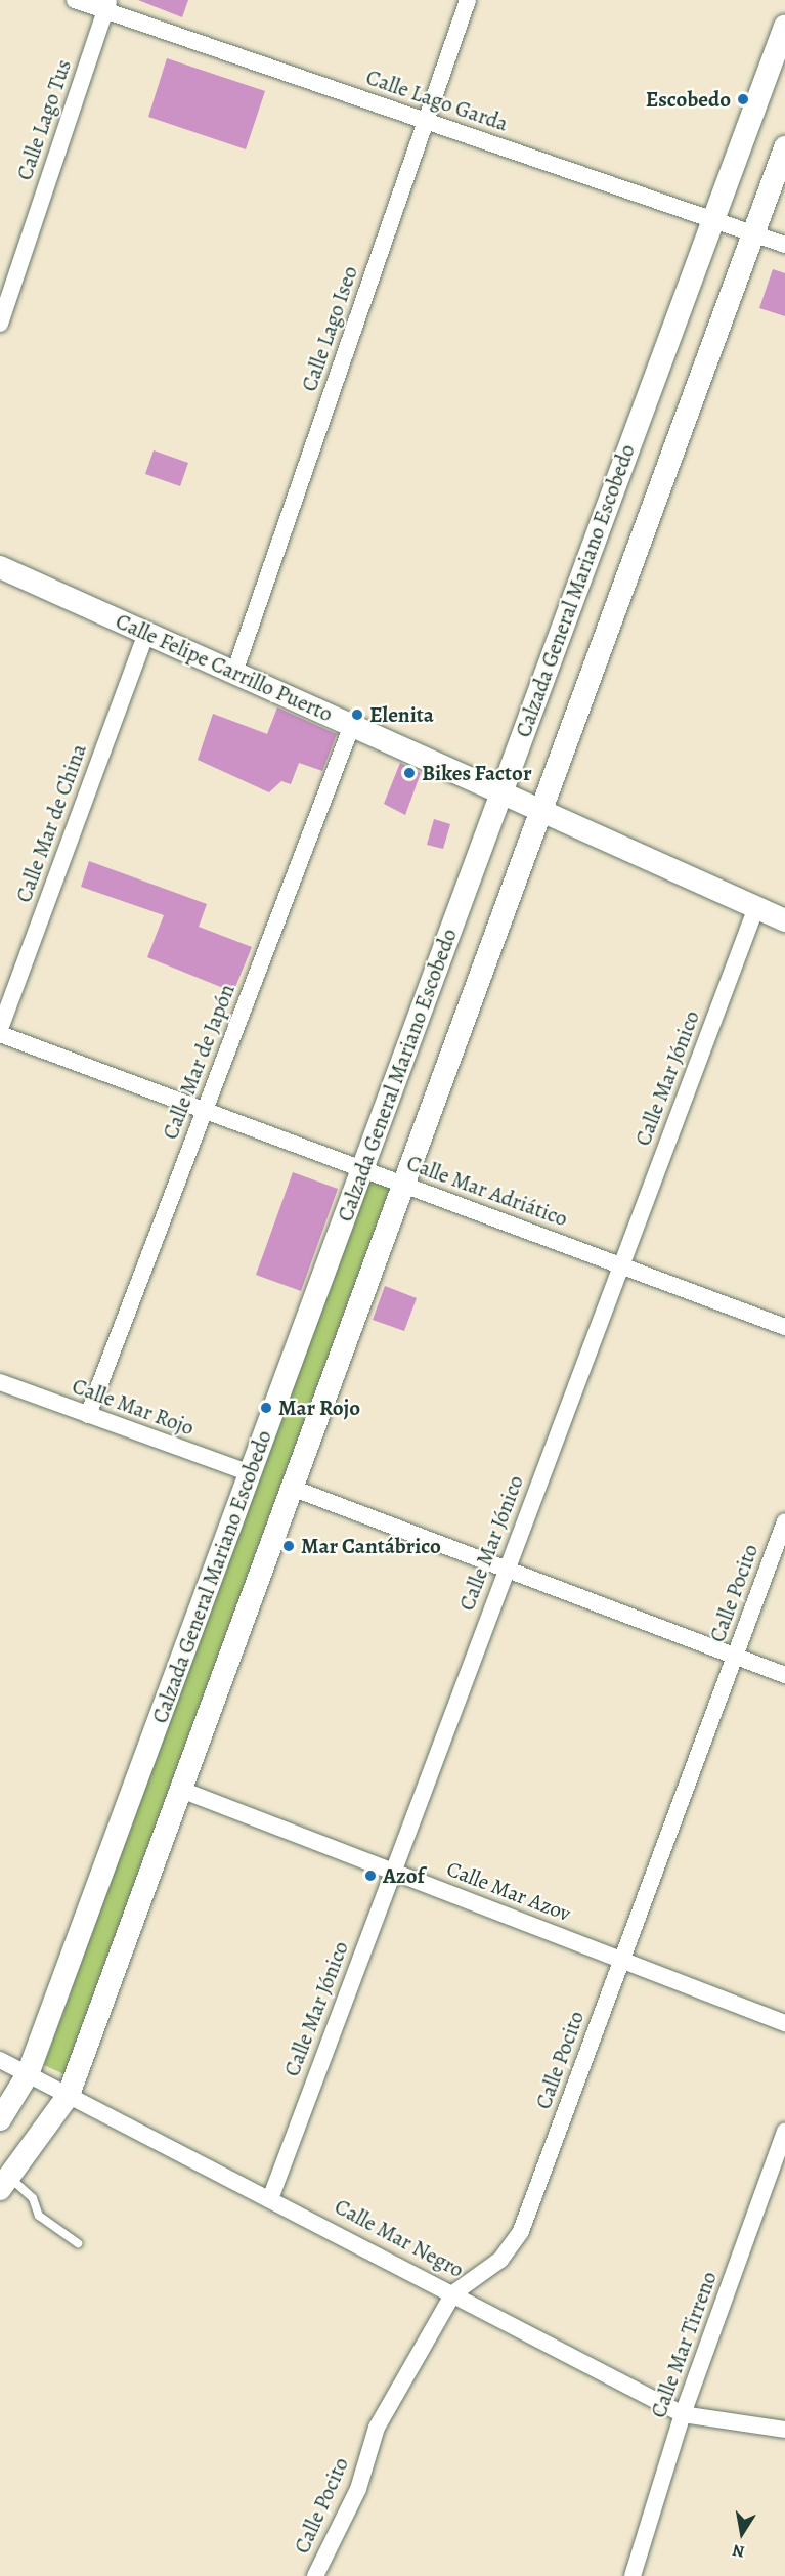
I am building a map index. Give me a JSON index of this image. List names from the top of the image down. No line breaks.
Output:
{"streets":{"main road":["Calzada General Mariano Escobedo","Calle Felipe Carrillo Puerto"],"street":["Calle Lago Garda","Calle Lago Tus","Calle Lago Iseo","Calle Mar de China","Calle Mar de Japón","Calle Mar Jónico","Calle Mar Adriático","Calle Mar Rojo","Calle Pocito","Calle Mar Azov","Calle Mar Negro","Calle Mar Tirreno"]},"crossings":[["Calle Lago Garda","Calle Lago Tus"],["Calle Lago Garda","Calle Lago Iseo"],["Calle Lago Garda","Calzada General Mariano Escobedo"],["Calle Lago Iseo","Calle Felipe Carrillo Puerto"],["Calzada General Mariano Escobedo","Calle Felipe Carrillo Puerto"],["Calzada General Mariano Escobedo","Calle Mar Adriático"],["Calzada General Mariano Escobedo","Calle Mar Rojo"],["Calzada General Mariano Escobedo","Calle Mar Azov"],["Calzada General Mariano Escobedo","Calle Mar Negro"],["Calle Felipe Carrillo Puerto","Calle Mar de China"],["Calle Felipe Carrillo Puerto","Calle Mar de Japón"],["Calle Felipe Carrillo Puerto","Calle Mar Jónico"],["Calle Mar de China","Calle Mar Adriático"],["Calle Mar de Japón","Calle Mar Adriático"],["Calle Mar de Japón","Calle Mar Rojo"],["Calle Mar Jónico","Calle Mar Adriático"],["Calle Mar Jónico","Calle Mar Azov"],["Calle Mar Jónico","Calle Mar Negro"],["Calle Pocito","Calle Mar Azov"],["Calle Pocito","Calle Mar Negro"],["Calle Mar Negro","Calle Mar Tirreno"]],"places":["Escobedo","Elenita","Bikes Factor","Mar Rojo","Mar Cantábrico","Azof"],"north":"bottom"}
